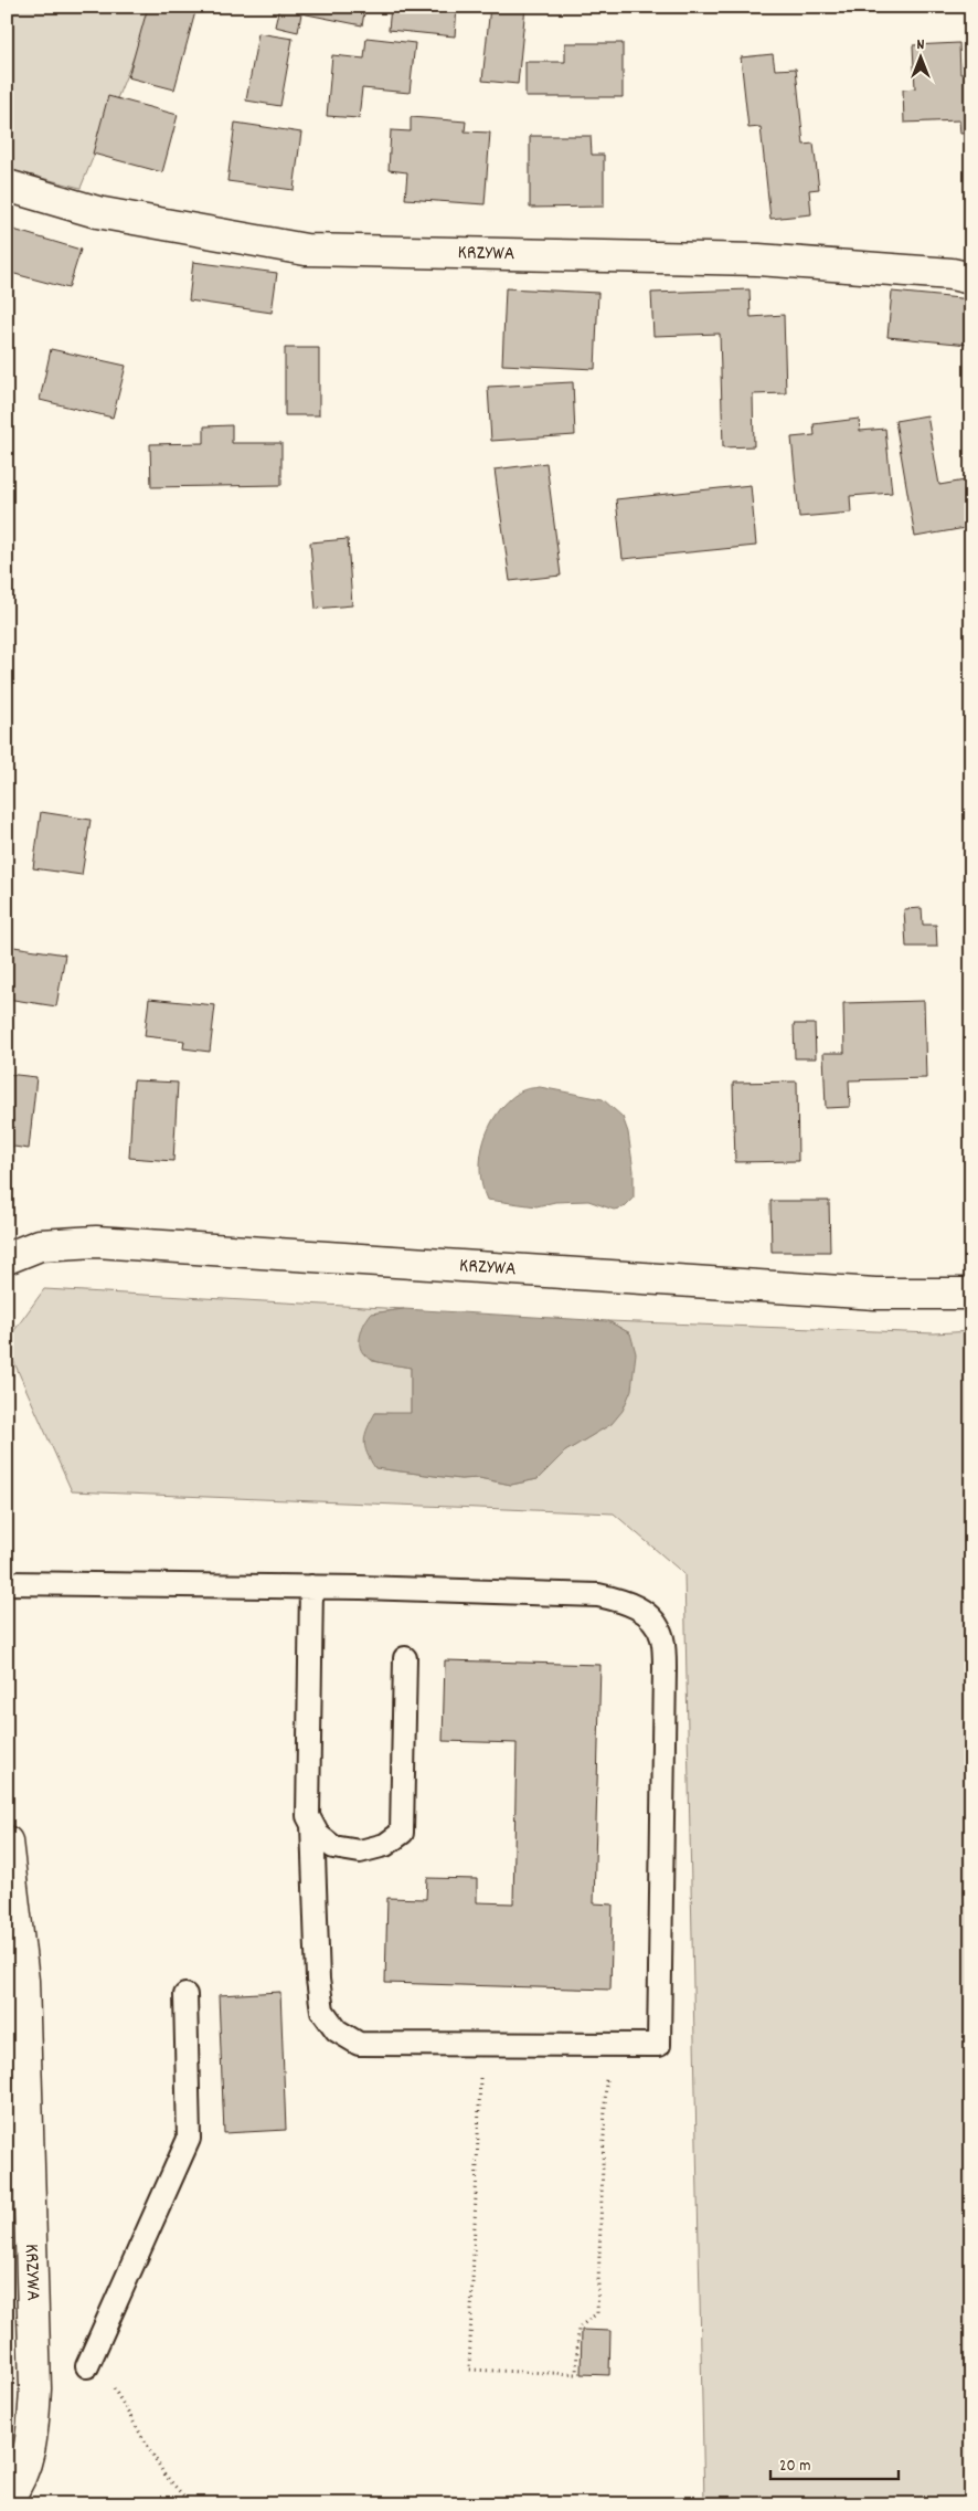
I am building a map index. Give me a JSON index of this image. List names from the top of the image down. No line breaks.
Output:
{"streets":{"street":["KRZYWA"]},"scale_bar":"20 m","north":"top"}
